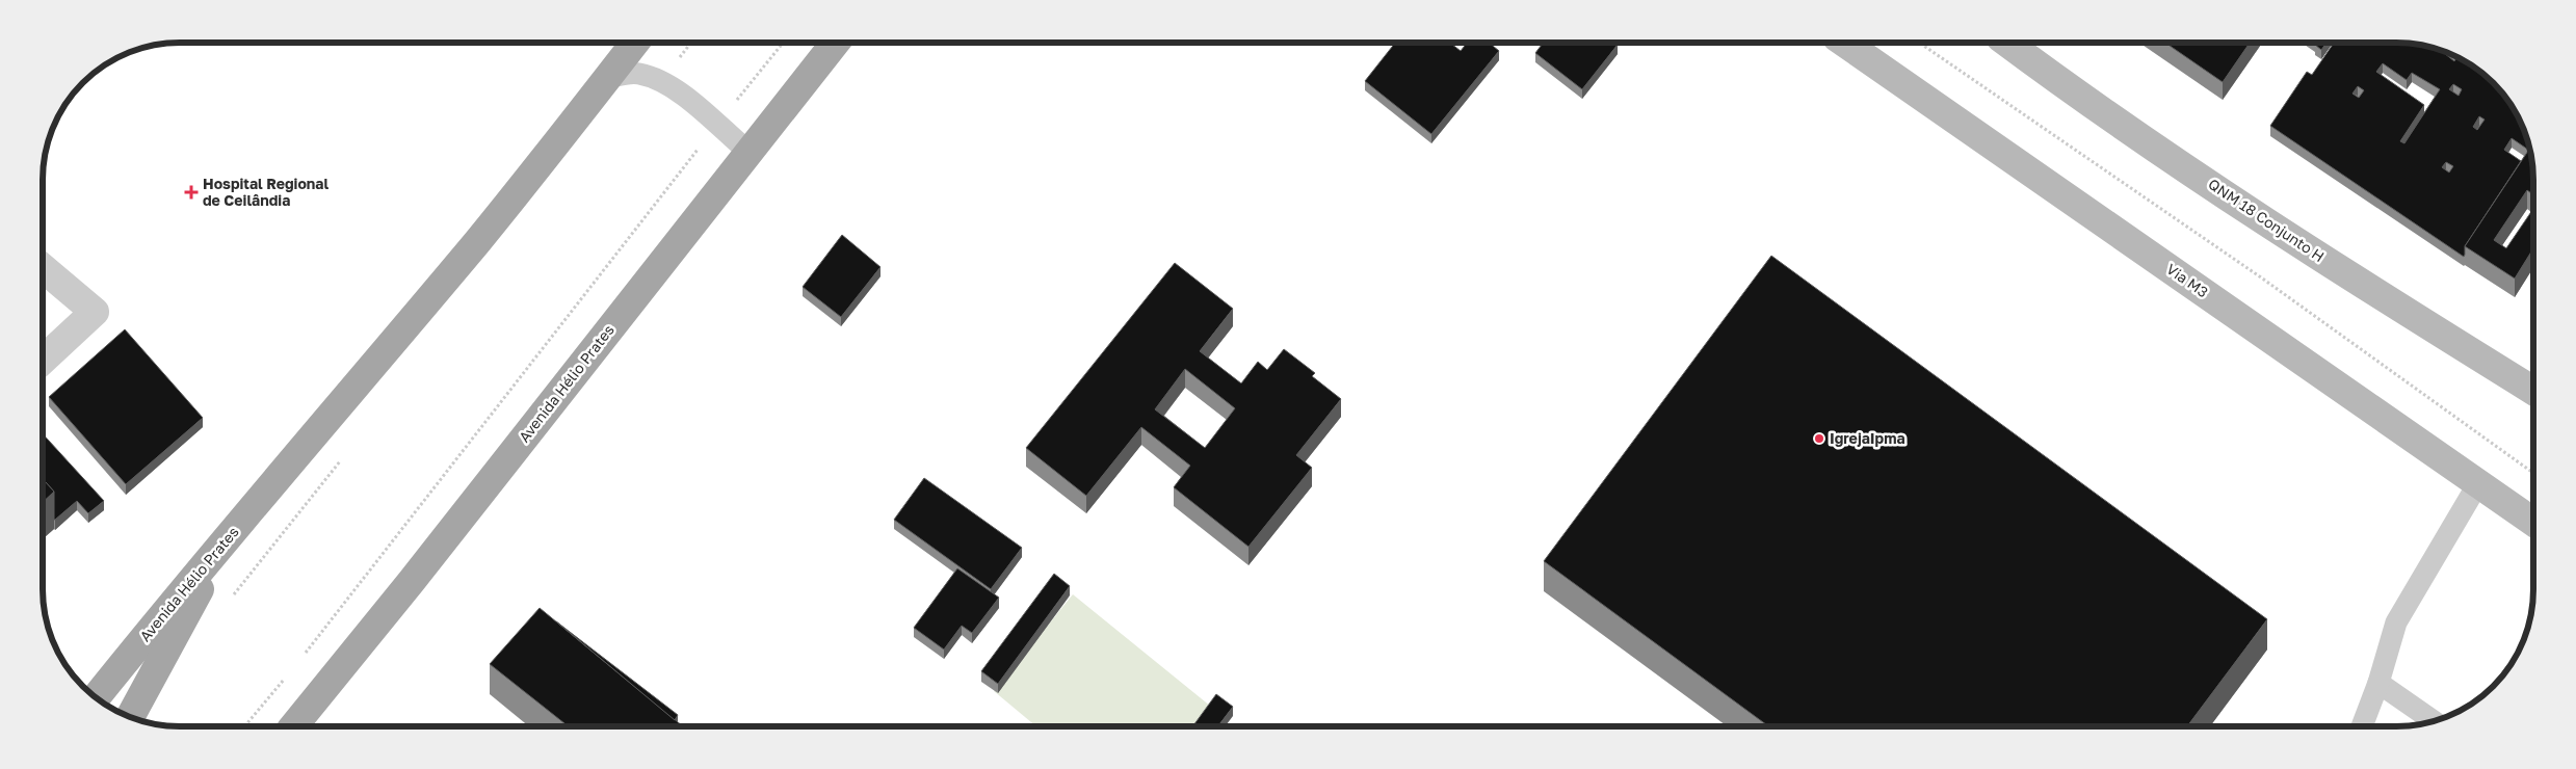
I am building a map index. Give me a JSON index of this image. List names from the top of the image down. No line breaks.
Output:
{"streets":{"main road":["QNM 18 Conjunto H","Via M3","Avenida Hélio Prates"]},"places":{"health":["Hospital Regional de Ceilândia"],"other":["IgrejaIpma"]}}
